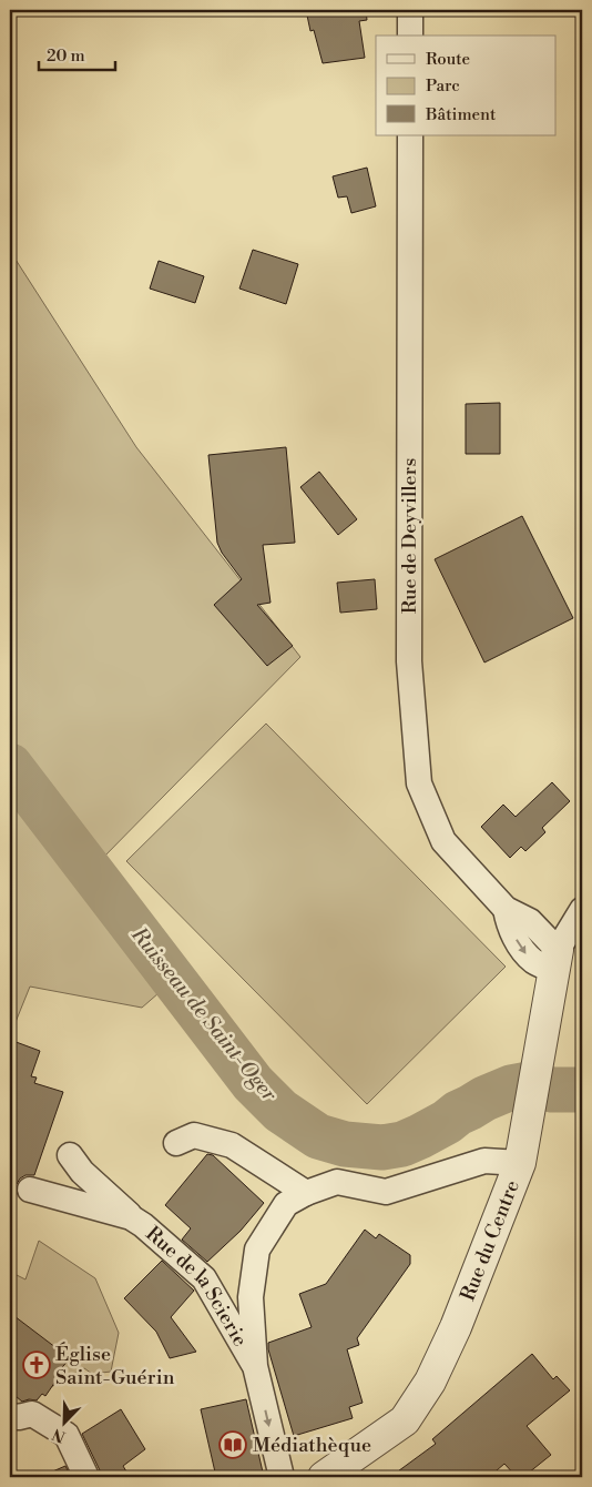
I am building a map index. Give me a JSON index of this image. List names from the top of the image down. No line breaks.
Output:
{"streets":{"street":["Rue de Deyvillers","Rue du Centre","Rue de la Scierie"]},"crossings":[["Rue de Deyvillers","Rue du Centre"]],"water":["Ruisseau de Saint-Oger"],"places":{"church":["Église Saint-Guérin"],"library":["Médiathèque"]},"legend":["Route","Parc","Bâtiment"],"scale_bar":"20 m","north":"bottom left"}
